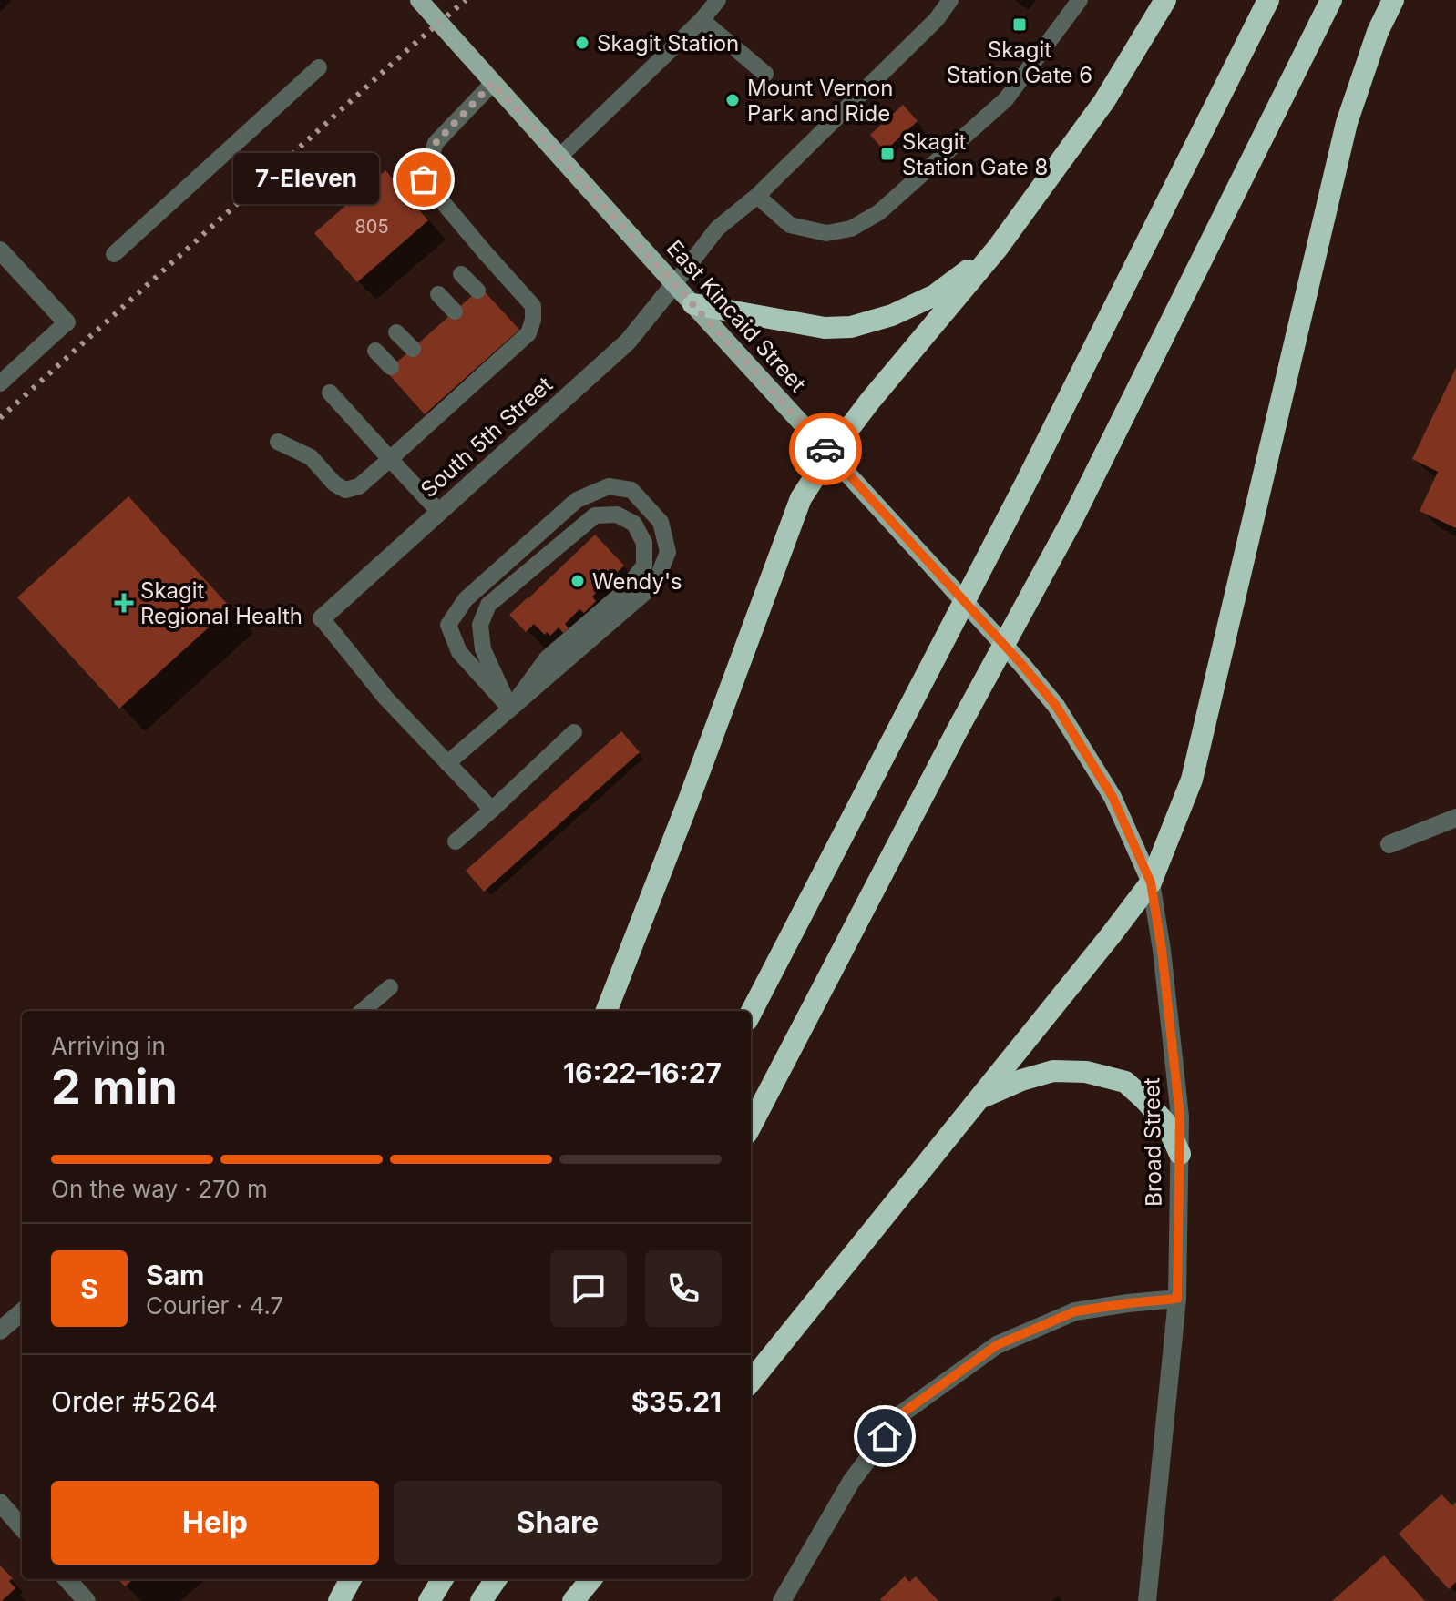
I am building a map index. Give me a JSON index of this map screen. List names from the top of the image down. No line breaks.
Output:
{"streets":{"main road":["East Kincaid Street","Broad Street"],"street":["South 5th Street"]},"crossings":[["East Kincaid Street","South 5th Street"],["East Kincaid Street","Broad Street"]],"places":{"transit":["Skagit Station Gate 6","Skagit Station Gate 8"],"other":["Skagit Station","Mount Vernon Park and Ride","7-Eleven","Wendy's"],"health":["Skagit Regional Health"]},"house_numbers":["805"],"page":{"bubble":"7-Eleven","heading":["2 min","Arriving in","16:22–16:27"],"panel":["Sam","Courier · 4.7","Order #5264","$35.21"],"bar":"On the way · 270 m","round":"S","buttons":["Help","Share"]}}
